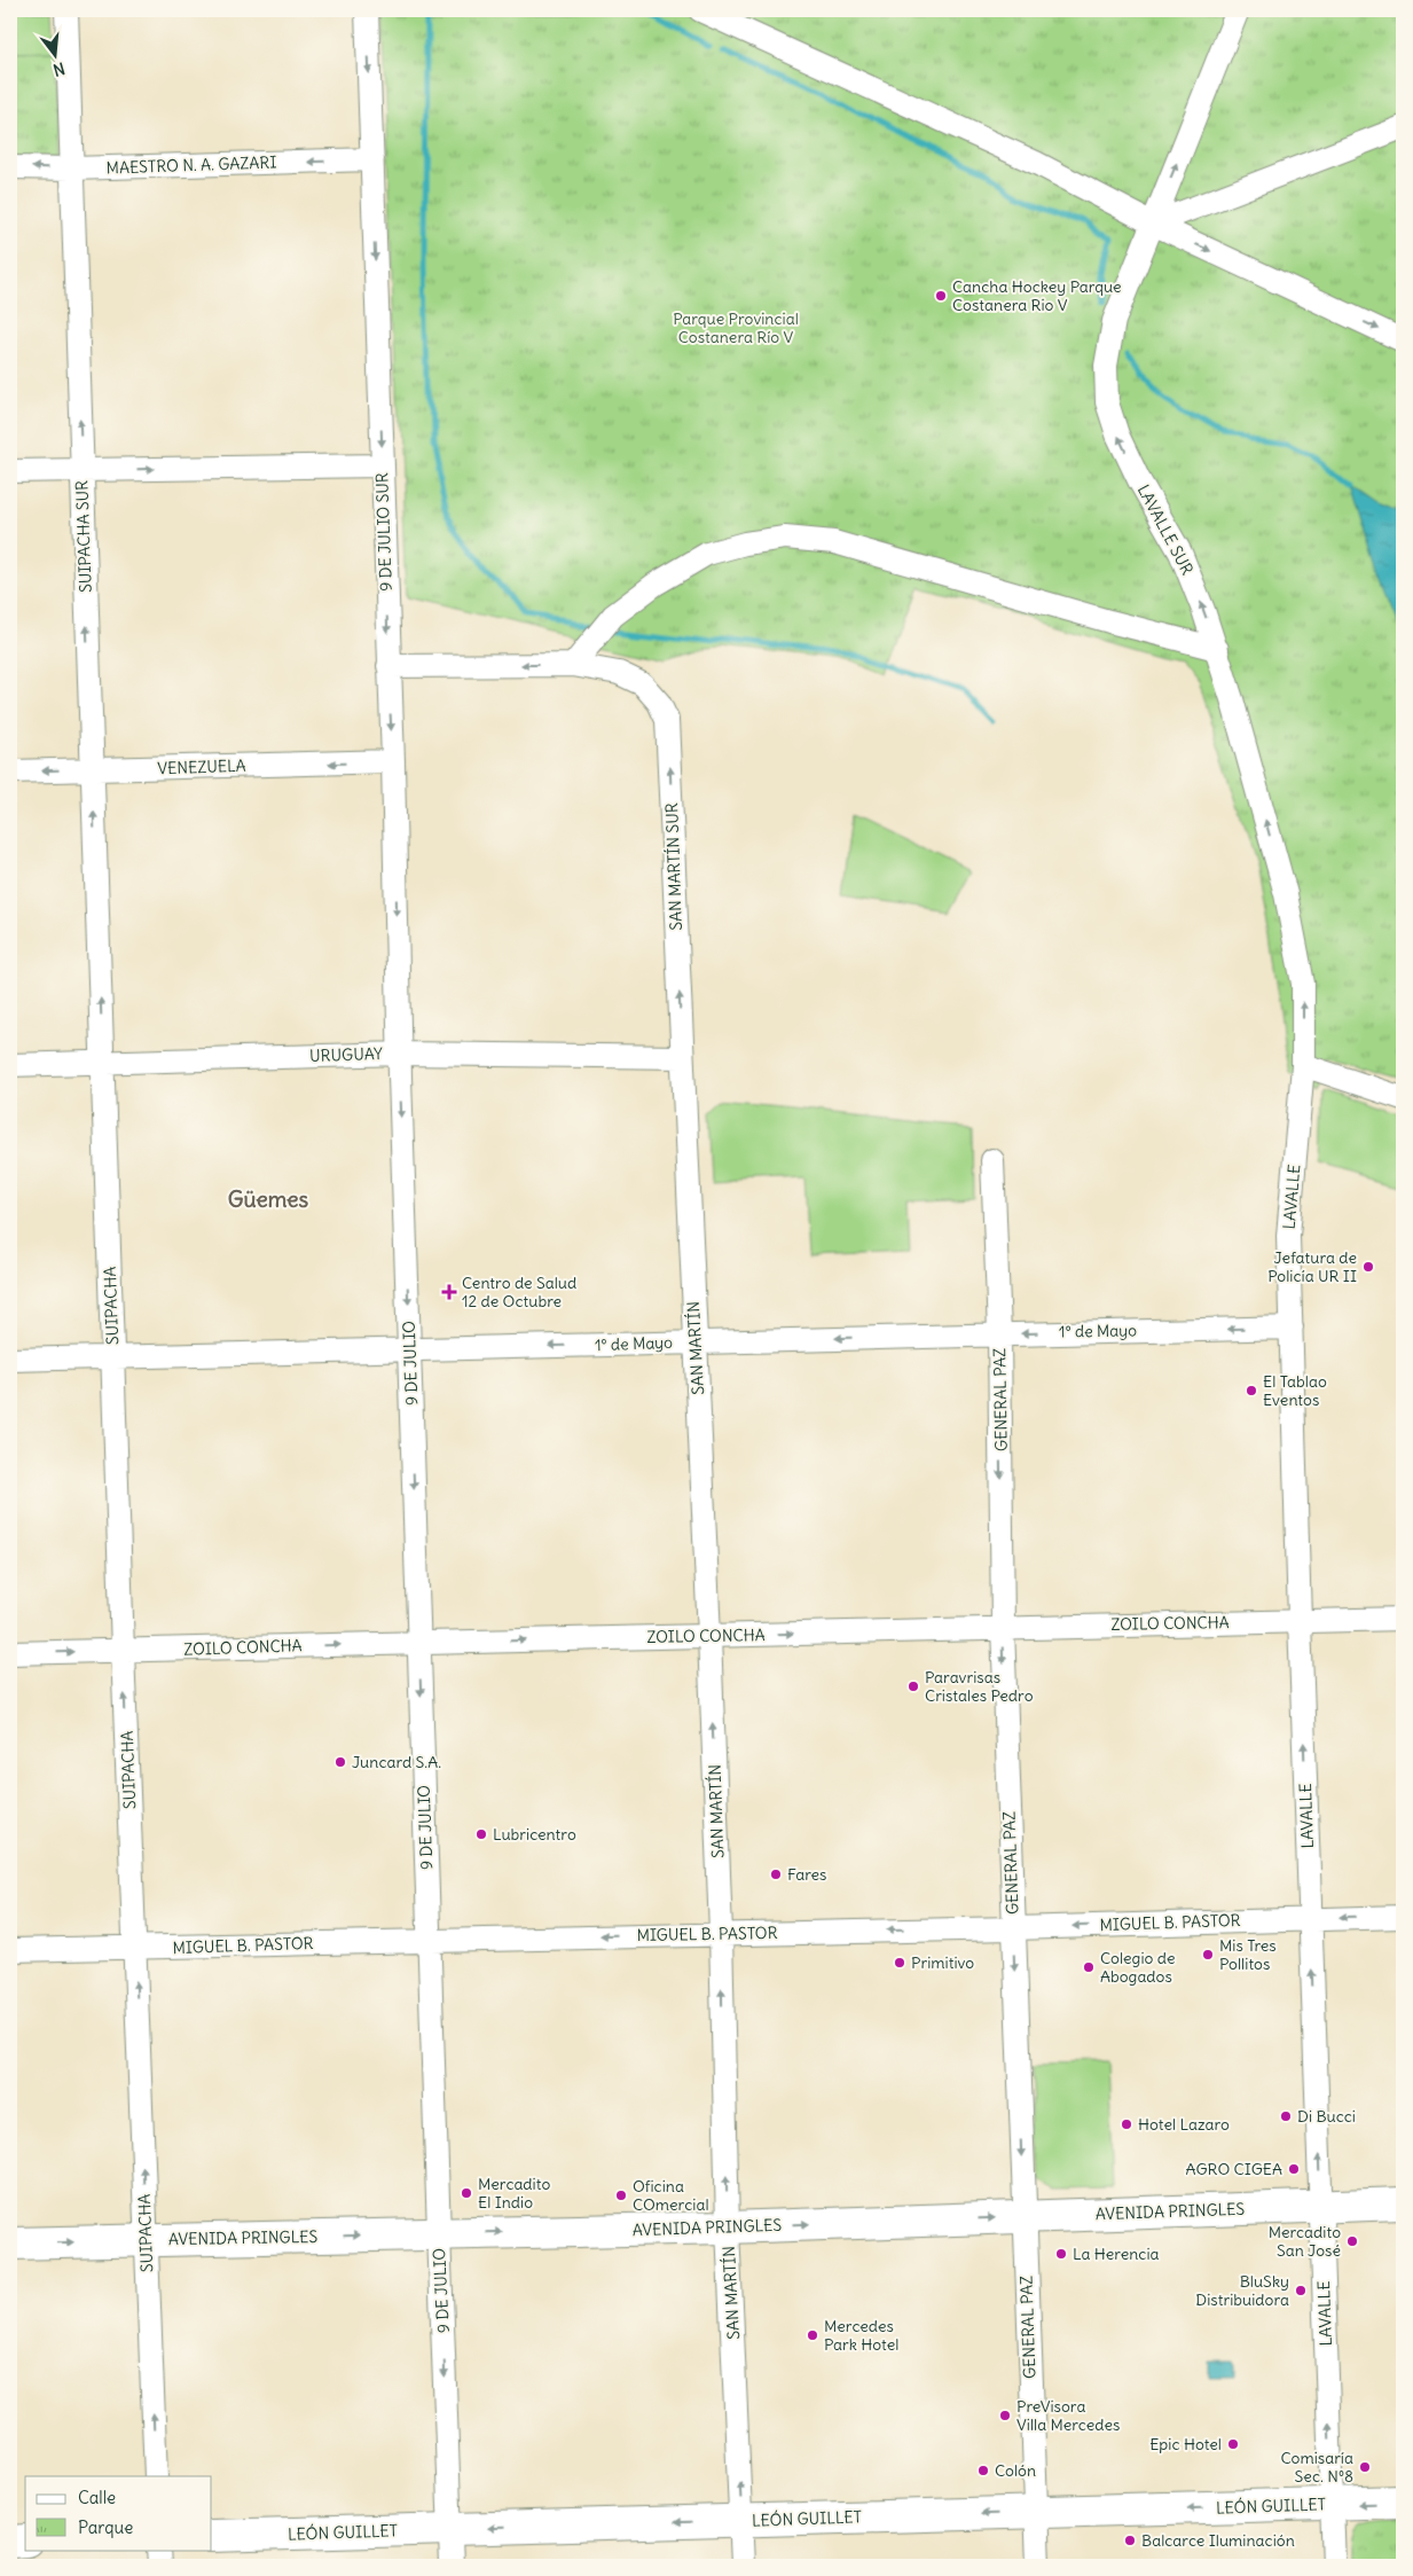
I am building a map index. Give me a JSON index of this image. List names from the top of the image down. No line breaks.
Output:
{"streets":{"main road":["AVENIDA PRINGLES","LEÓN GUILLET"],"street":["MAESTRO N. A. GAZARI","LAVALLE SUR","9 DE JULIO SUR","SUIPACHA SUR","VENEZUELA","SAN MARTÍN SUR","URUGUAY","LAVALLE","SUIPACHA","1º de Mayo","SAN MARTÍN","9 DE JULIO","GENERAL PAZ","ZOILO CONCHA","MIGUEL B. PASTOR"]},"crossings":[["MAESTRO N. A. GAZARI","9 DE JULIO SUR"],["MAESTRO N. A. GAZARI","SUIPACHA SUR"],["LAVALLE SUR","LAVALLE"],["9 DE JULIO SUR","VENEZUELA"],["9 DE JULIO SUR","URUGUAY"],["9 DE JULIO SUR","9 DE JULIO"],["SUIPACHA SUR","VENEZUELA"],["SUIPACHA SUR","URUGUAY"],["SUIPACHA SUR","SUIPACHA"],["SAN MARTÍN SUR","URUGUAY"],["SAN MARTÍN SUR","SAN MARTÍN"],["URUGUAY","SUIPACHA"],["URUGUAY","SAN MARTÍN"],["URUGUAY","9 DE JULIO"],["LAVALLE","1º de Mayo"],["LAVALLE","ZOILO CONCHA"],["LAVALLE","MIGUEL B. PASTOR"],["LAVALLE","AVENIDA PRINGLES"],["LAVALLE","LEÓN GUILLET"],["SUIPACHA","1º de Mayo"],["SUIPACHA","ZOILO CONCHA"],["SUIPACHA","MIGUEL B. PASTOR"],["SUIPACHA","AVENIDA PRINGLES"],["1º de Mayo","SAN MARTÍN"],["1º de Mayo","9 DE JULIO"],["1º de Mayo","GENERAL PAZ"],["SAN MARTÍN","ZOILO CONCHA"],["SAN MARTÍN","MIGUEL B. PASTOR"],["SAN MARTÍN","AVENIDA PRINGLES"],["SAN MARTÍN","LEÓN GUILLET"],["9 DE JULIO","ZOILO CONCHA"],["9 DE JULIO","MIGUEL B. PASTOR"],["9 DE JULIO","AVENIDA PRINGLES"],["9 DE JULIO","LEÓN GUILLET"],["GENERAL PAZ","ZOILO CONCHA"],["GENERAL PAZ","MIGUEL B. PASTOR"],["GENERAL PAZ","AVENIDA PRINGLES"],["GENERAL PAZ","LEÓN GUILLET"]],"one_way":["MAESTRO N. A. GAZARI","LAVALLE SUR","9 DE JULIO SUR","SUIPACHA SUR","VENEZUELA","SAN MARTÍN SUR","LAVALLE","SUIPACHA","1º de Mayo","SAN MARTÍN","9 DE JULIO","GENERAL PAZ","ZOILO CONCHA","MIGUEL B. PASTOR","AVENIDA PRINGLES","LEÓN GUILLET"],"districts":["Güemes"],"parks":["Parque Provincial Costanera Río V"],"places":{"other":["Cancha Hockey Parque Costanera Rio V","Jefatura de Policía UR II","El Tablao Eventos","Paravrisas Cristales Pedro","Juncard S.A.","Lubricentro","Fares","Mis Tres Pollitos","Primitivo","Colegio de Abogados","Di Bucci","Hotel Lazaro","AGRO CIGEA","Mercadito El Indio","Oficina COmercial","Mercadito San José","La Herencia","BluSky Distribuidora","Mercedes Park Hotel","PreVisora Villa Mercedes","Epic Hotel","Comisaría Sec. Nº8","Colón","Balcarce Iluminación"],"health":["Centro de Salud 12 de Octubre"]},"legend":["Calle","Parque"],"north":"bottom"}
